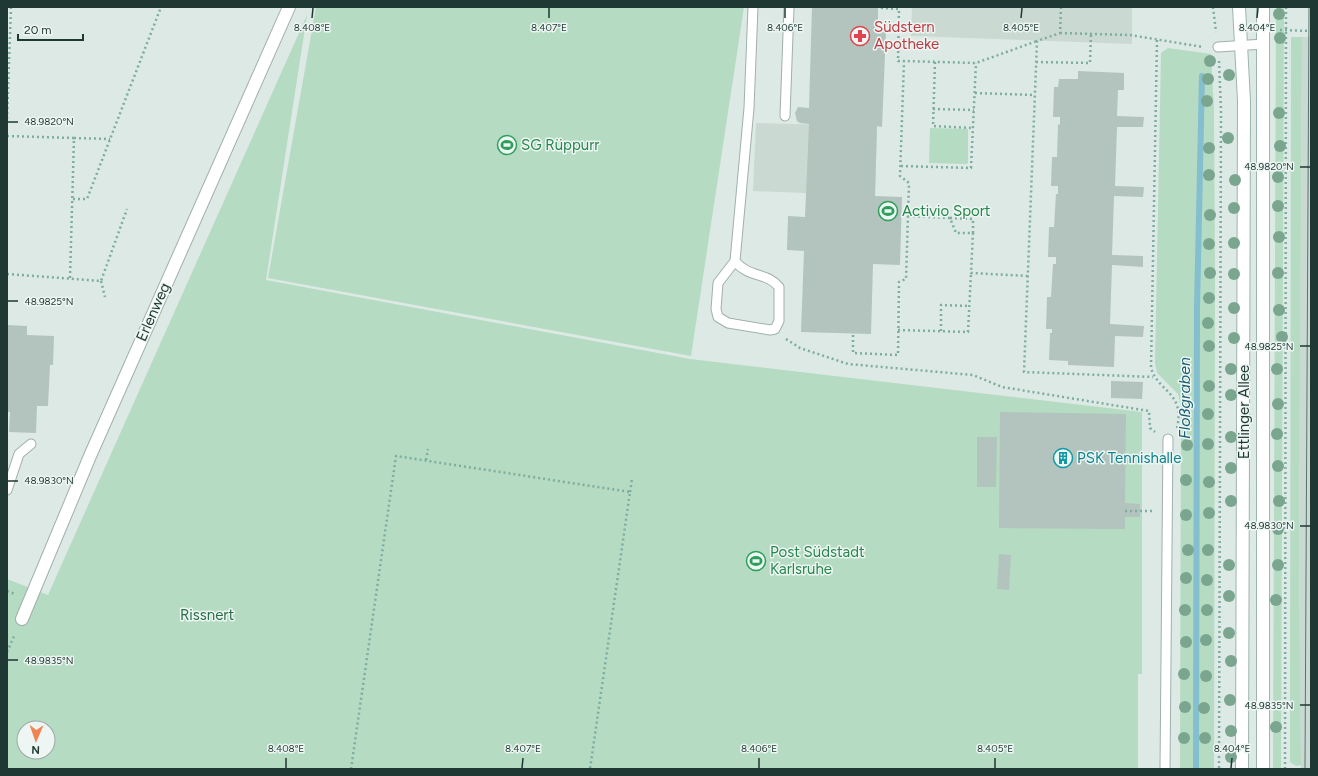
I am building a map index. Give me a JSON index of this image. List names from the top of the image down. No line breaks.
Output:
{"streets":{"main road":["Erlenweg","Ettlinger Allee"]},"water":["Floßgraben"],"parks":["Rissnert"],"places":{"pharmacy":["Südstern Apotheke"],"sports":["SG Rüppurr","Activio Sport","Post Südstadt Karlsruhe"],"building":["PSK Tennishalle"]},"scale_bar":"20 m","north":"bottom","coordinates":["8.408°E","8.407°E","8.406°E","8.405°E","8.404°E","48.9820°N","48.9825°N","48.9830°N","48.9835°N"]}
